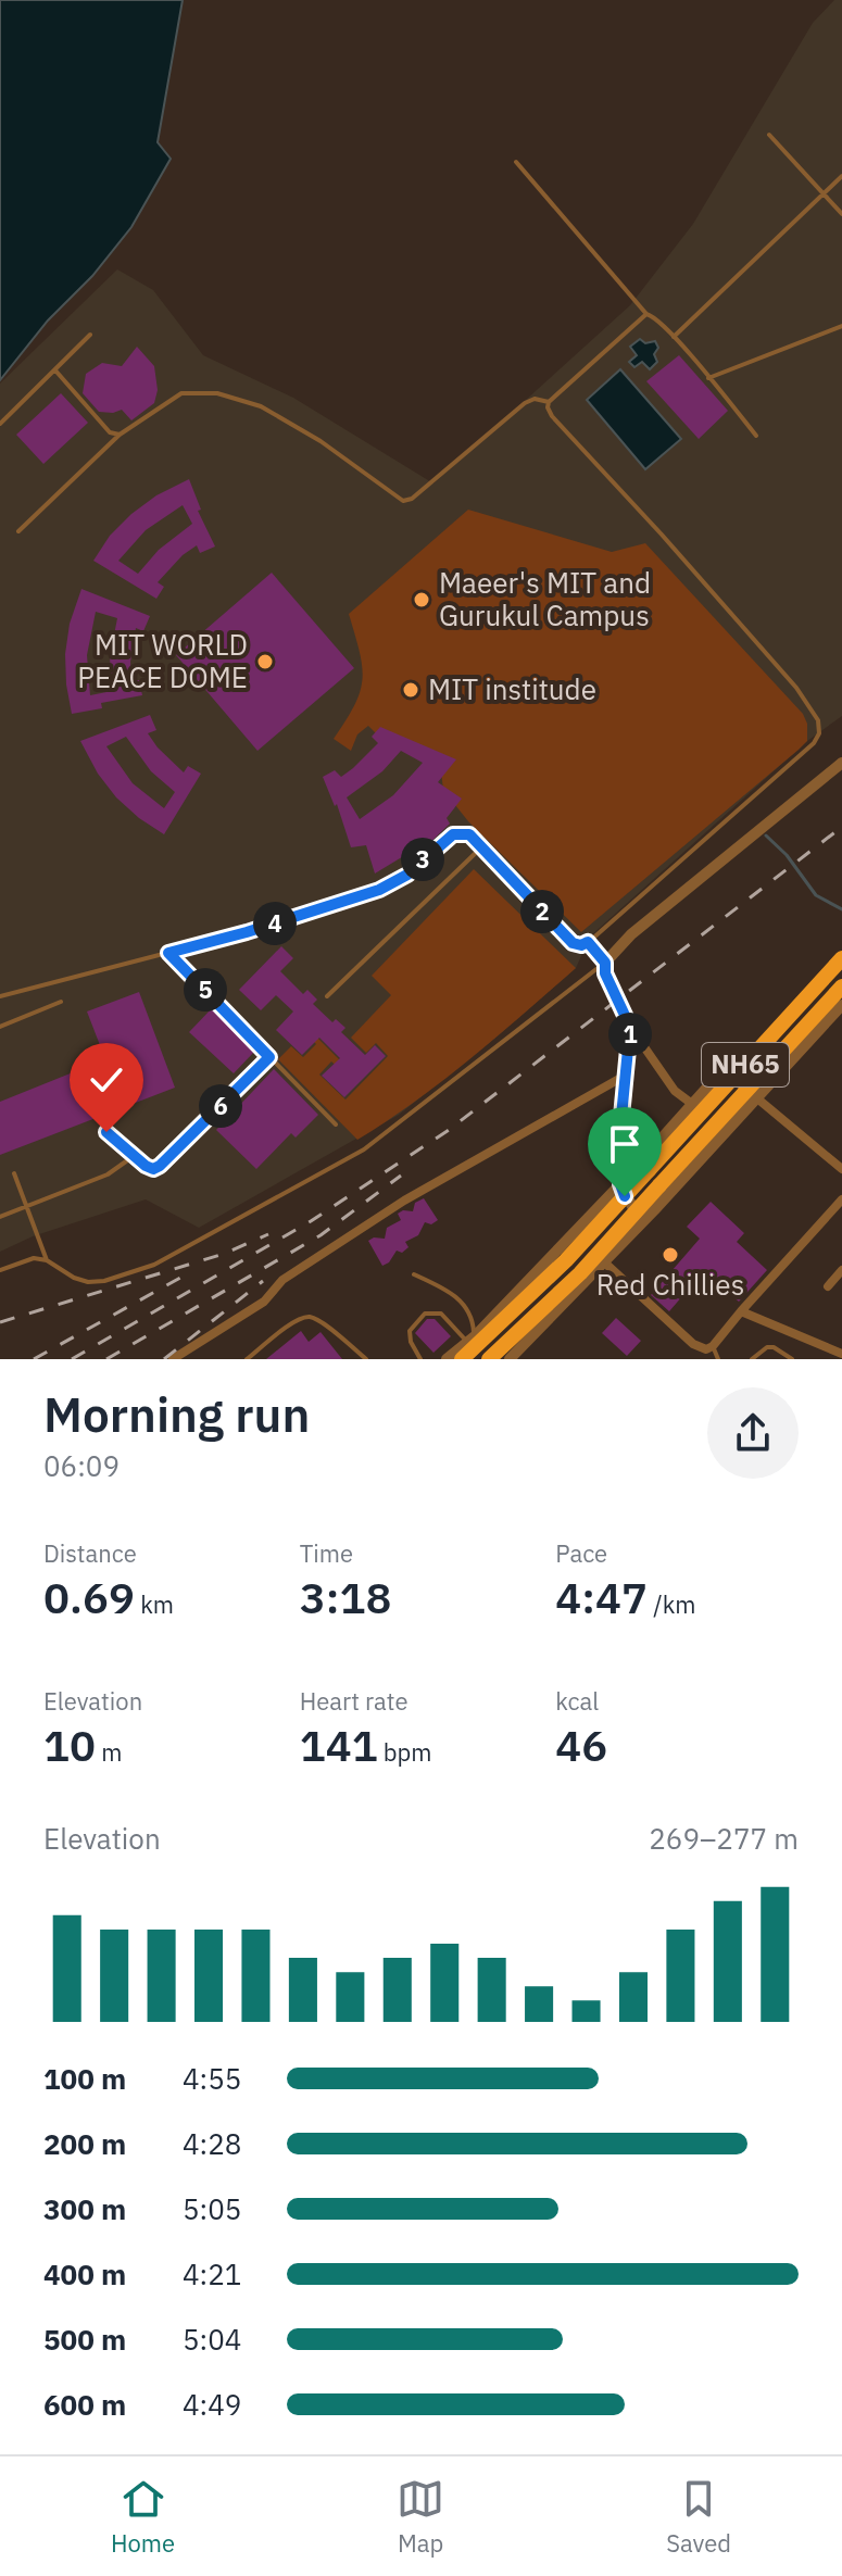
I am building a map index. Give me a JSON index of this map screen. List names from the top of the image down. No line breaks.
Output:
{"streets":{"highway":["NH65"]},"places":["Maeer's MIT and Gurukul Campus","MIT WORLD PEACE DOME","MIT institude","Red Chillies"],"page":{"pins":["3","2","4","5","1","6"],"heading":["Morning run","06:09"],"stats":[["Distance","0.69 km"],["Time","3:18"],["Pace","4:47 /km"],["Elevation","10 m"],["Heart rate","141 bpm"],["kcal","46"]],"chart":["Elevation","269–277 m"],"list":[{"name":"100 m","note":"4:55"},{"name":"200 m","note":"4:28"},{"name":"300 m","note":"5:05"},{"name":"400 m","note":"4:21"},{"name":"500 m","note":"5:04"},{"name":"600 m","note":"4:49"}],"tabs":["Home","Map","Saved"]}}
